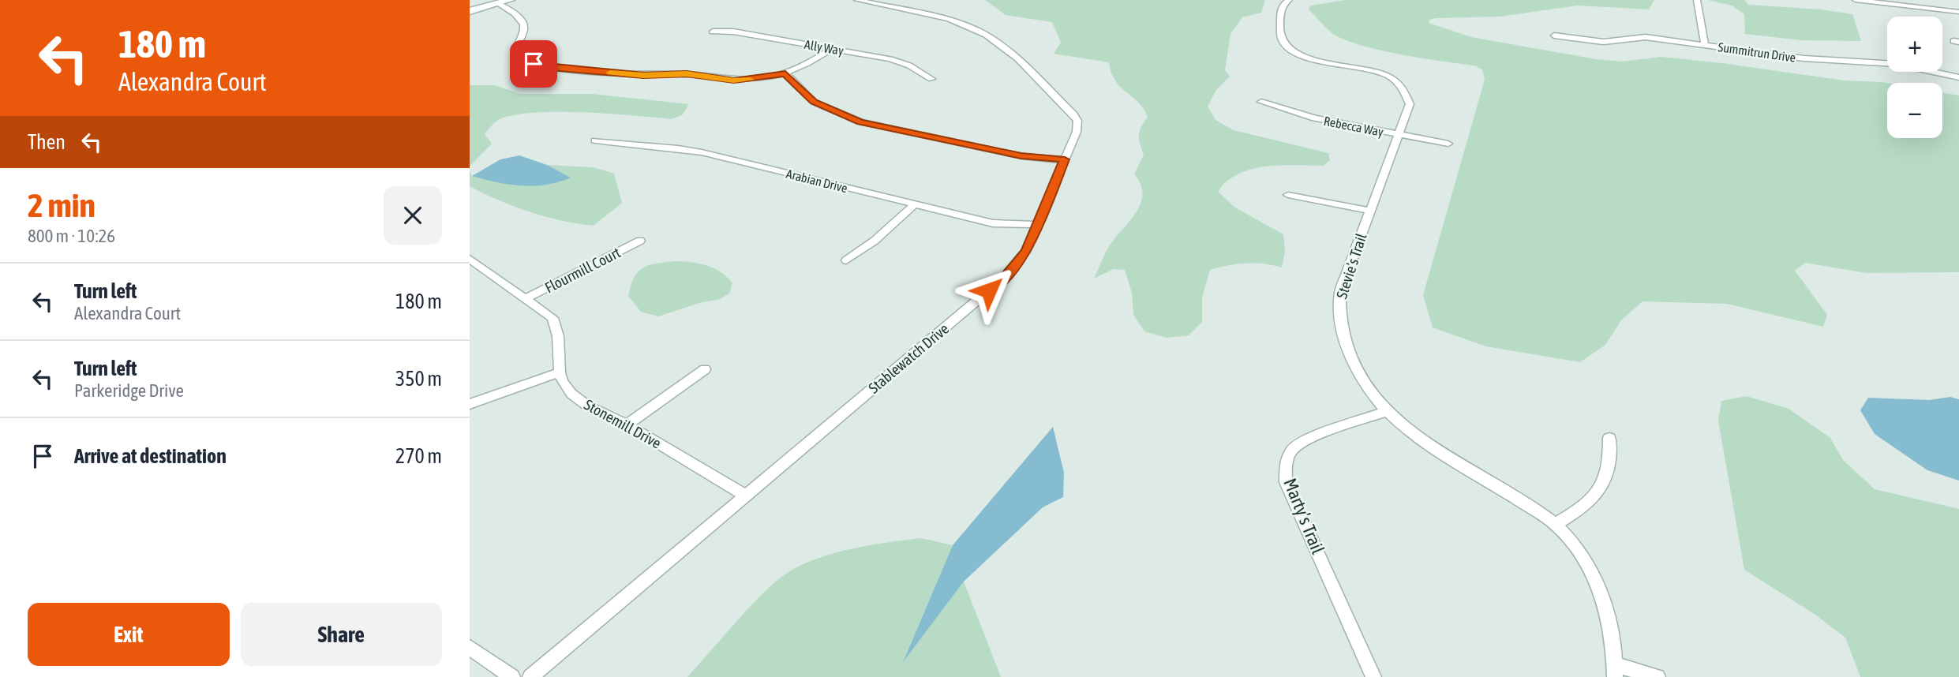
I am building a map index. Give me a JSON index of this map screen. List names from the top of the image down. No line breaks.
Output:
{"streets":{"street":["Ally Way","Summitrun Drive","Rebecca Way","Arabian Drive","Stevie’s Trail","Flourmill Court","Stablewatch Drive","Stonemill Drive","Marty’s Trail"]},"crossings":[["Rebecca Way","Stevie’s Trail"],["Arabian Drive","Stablewatch Drive"],["Stevie’s Trail","Marty’s Trail"],["Flourmill Court","Stonemill Drive"],["Stablewatch Drive","Stonemill Drive"]],"page":{"turn":["180 m","Alexandra Court"],"map_buttons":["+","−"],"then":"Then","heading":["2 min","800 m · 10:26"],"list":[{"name":"Turn left","note":"Alexandra Court","value":"180 m"},{"name":"Turn left","note":"Parkeridge Drive","value":"350 m"},{"name":"Arrive at destination","value":"270 m"}],"buttons":["Exit","Share"]}}
